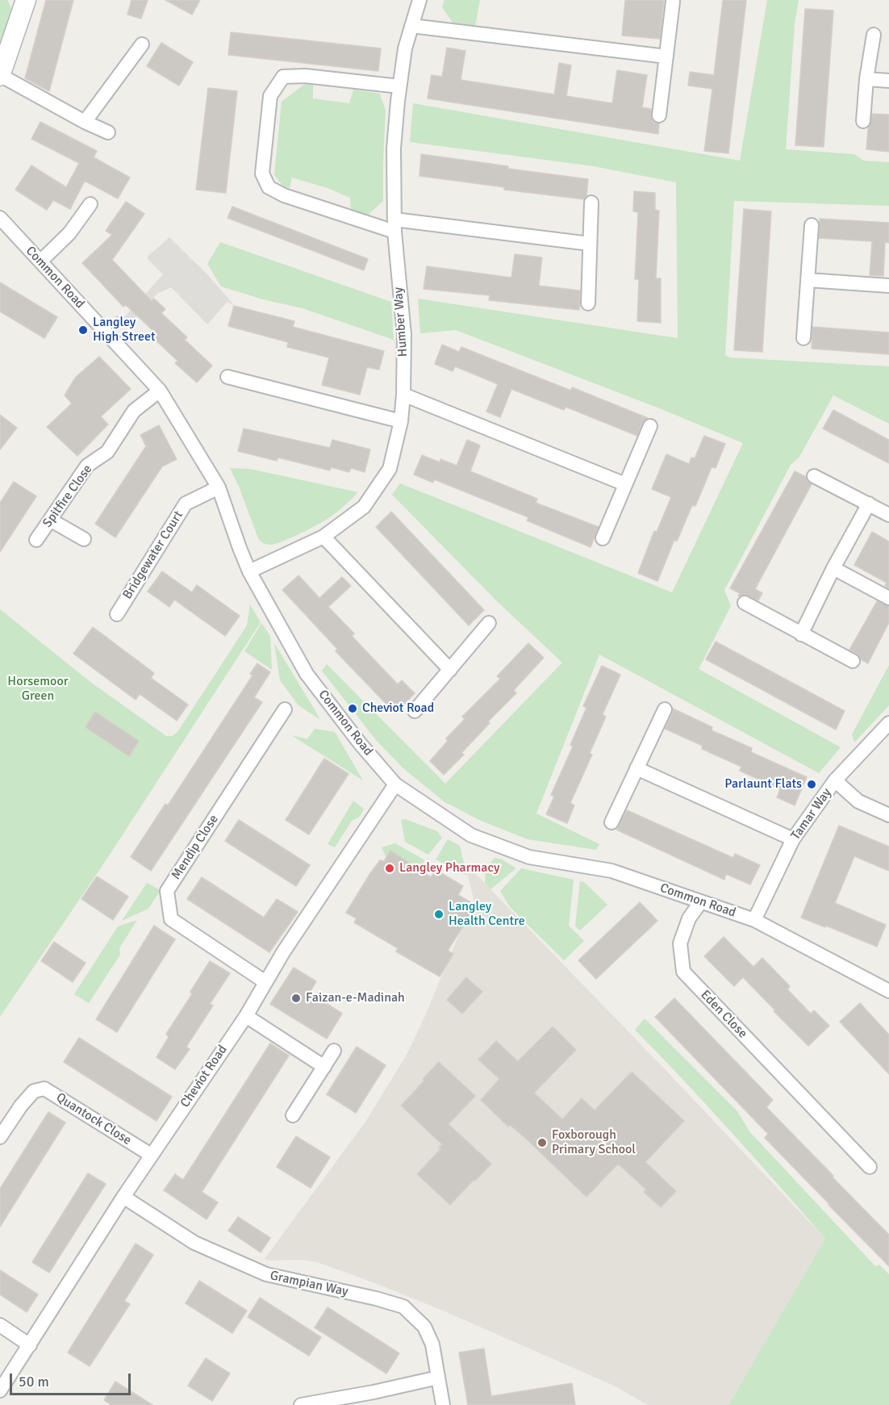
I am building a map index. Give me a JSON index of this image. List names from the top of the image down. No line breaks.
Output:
{"streets":{"street":["Common Road","Humber Way","Spitfire Close","Bridgewater Court","Tamar Way","Mendip Close","Eden Close","Cheviot Road","Quantock Close","Grampian Way"]},"crossings":[["Common Road","Humber Way"],["Common Road","Spitfire Close"],["Common Road","Bridgewater Court"],["Common Road","Tamar Way"],["Common Road","Eden Close"],["Common Road","Cheviot Road"],["Mendip Close","Cheviot Road"],["Cheviot Road","Quantock Close"],["Cheviot Road","Grampian Way"]],"parks":["Horsemoor Green"],"places":["Langley High Street","Cheviot Road","Parlaunt Flats","Langley Pharmacy","Langley Health Centre","Faizan-e-Madinah","Foxborough Primary School"],"scale_bar":"50 m"}
